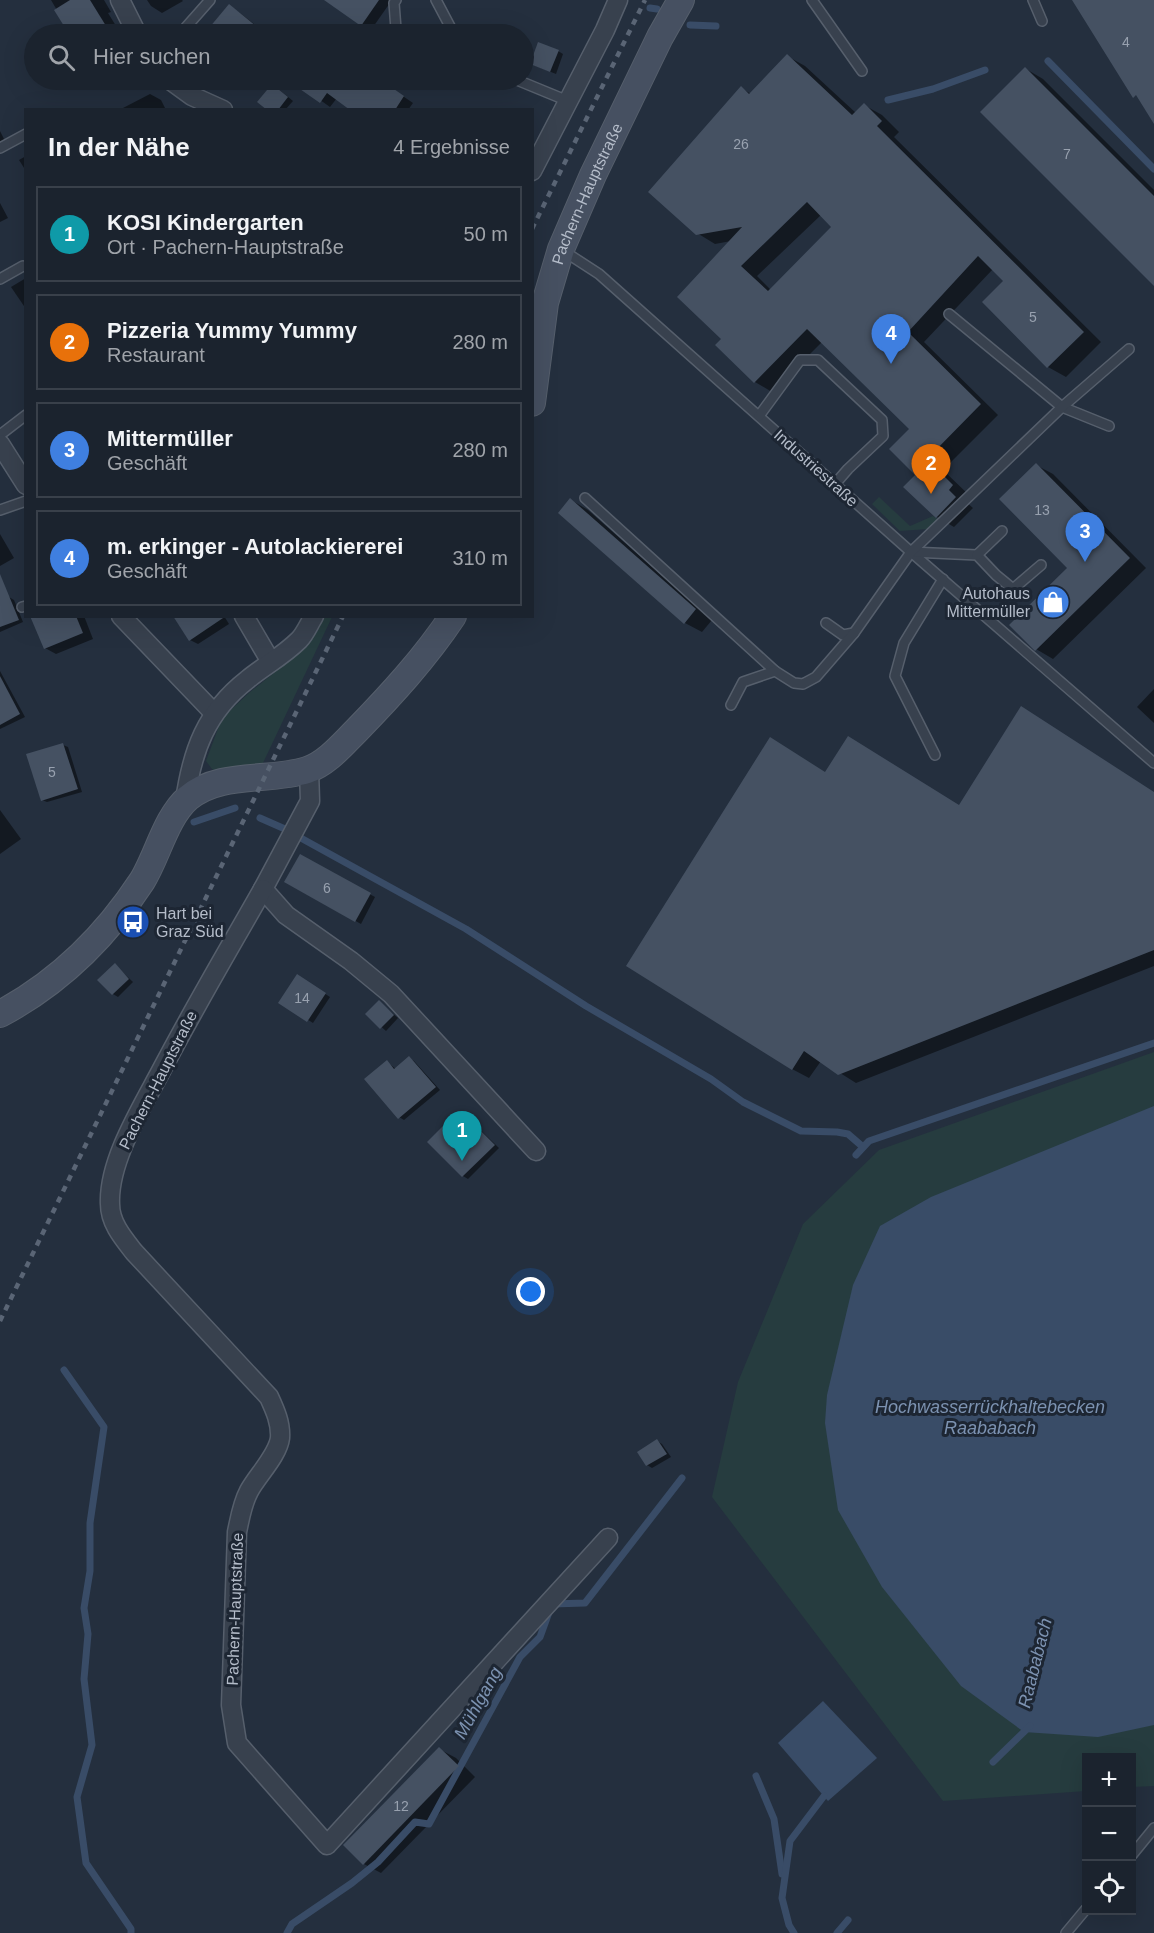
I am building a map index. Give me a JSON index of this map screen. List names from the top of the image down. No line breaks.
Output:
{"streets":{"main road":["Pachern-Hauptstraße"],"lane":["Industriestraße"]},"crossings":[["Pachern-Hauptstraße","Industriestraße"]],"water":["Hochwasserrückhaltebecken Raababach","Raababach","Mühlgang"],"places":{"shop":["Autohaus Mittermüller"],"bus stop":["Hart bei Graz Süd"]},"house_numbers":["4","26","7","5","13","5","6","14","12"],"page":{"search":"Hier suchen","heading":["In der Nähe","4 Ergebnisse"],"list":[{"mark":"1","name":"KOSI Kindergarten","note":"Ort · Pachern-Hauptstraße","value":"50 m"},{"mark":"2","name":"Pizzeria Yummy Yummy","note":"Restaurant","value":"280 m"},{"mark":"3","name":"Mittermüller","note":"Geschäft","value":"280 m"},{"mark":"4","name":"m. erkinger - Autolackiererei","note":"Geschäft","value":"310 m"}],"pins":["4","2","3","1"],"map_buttons":["+","−"]}}
